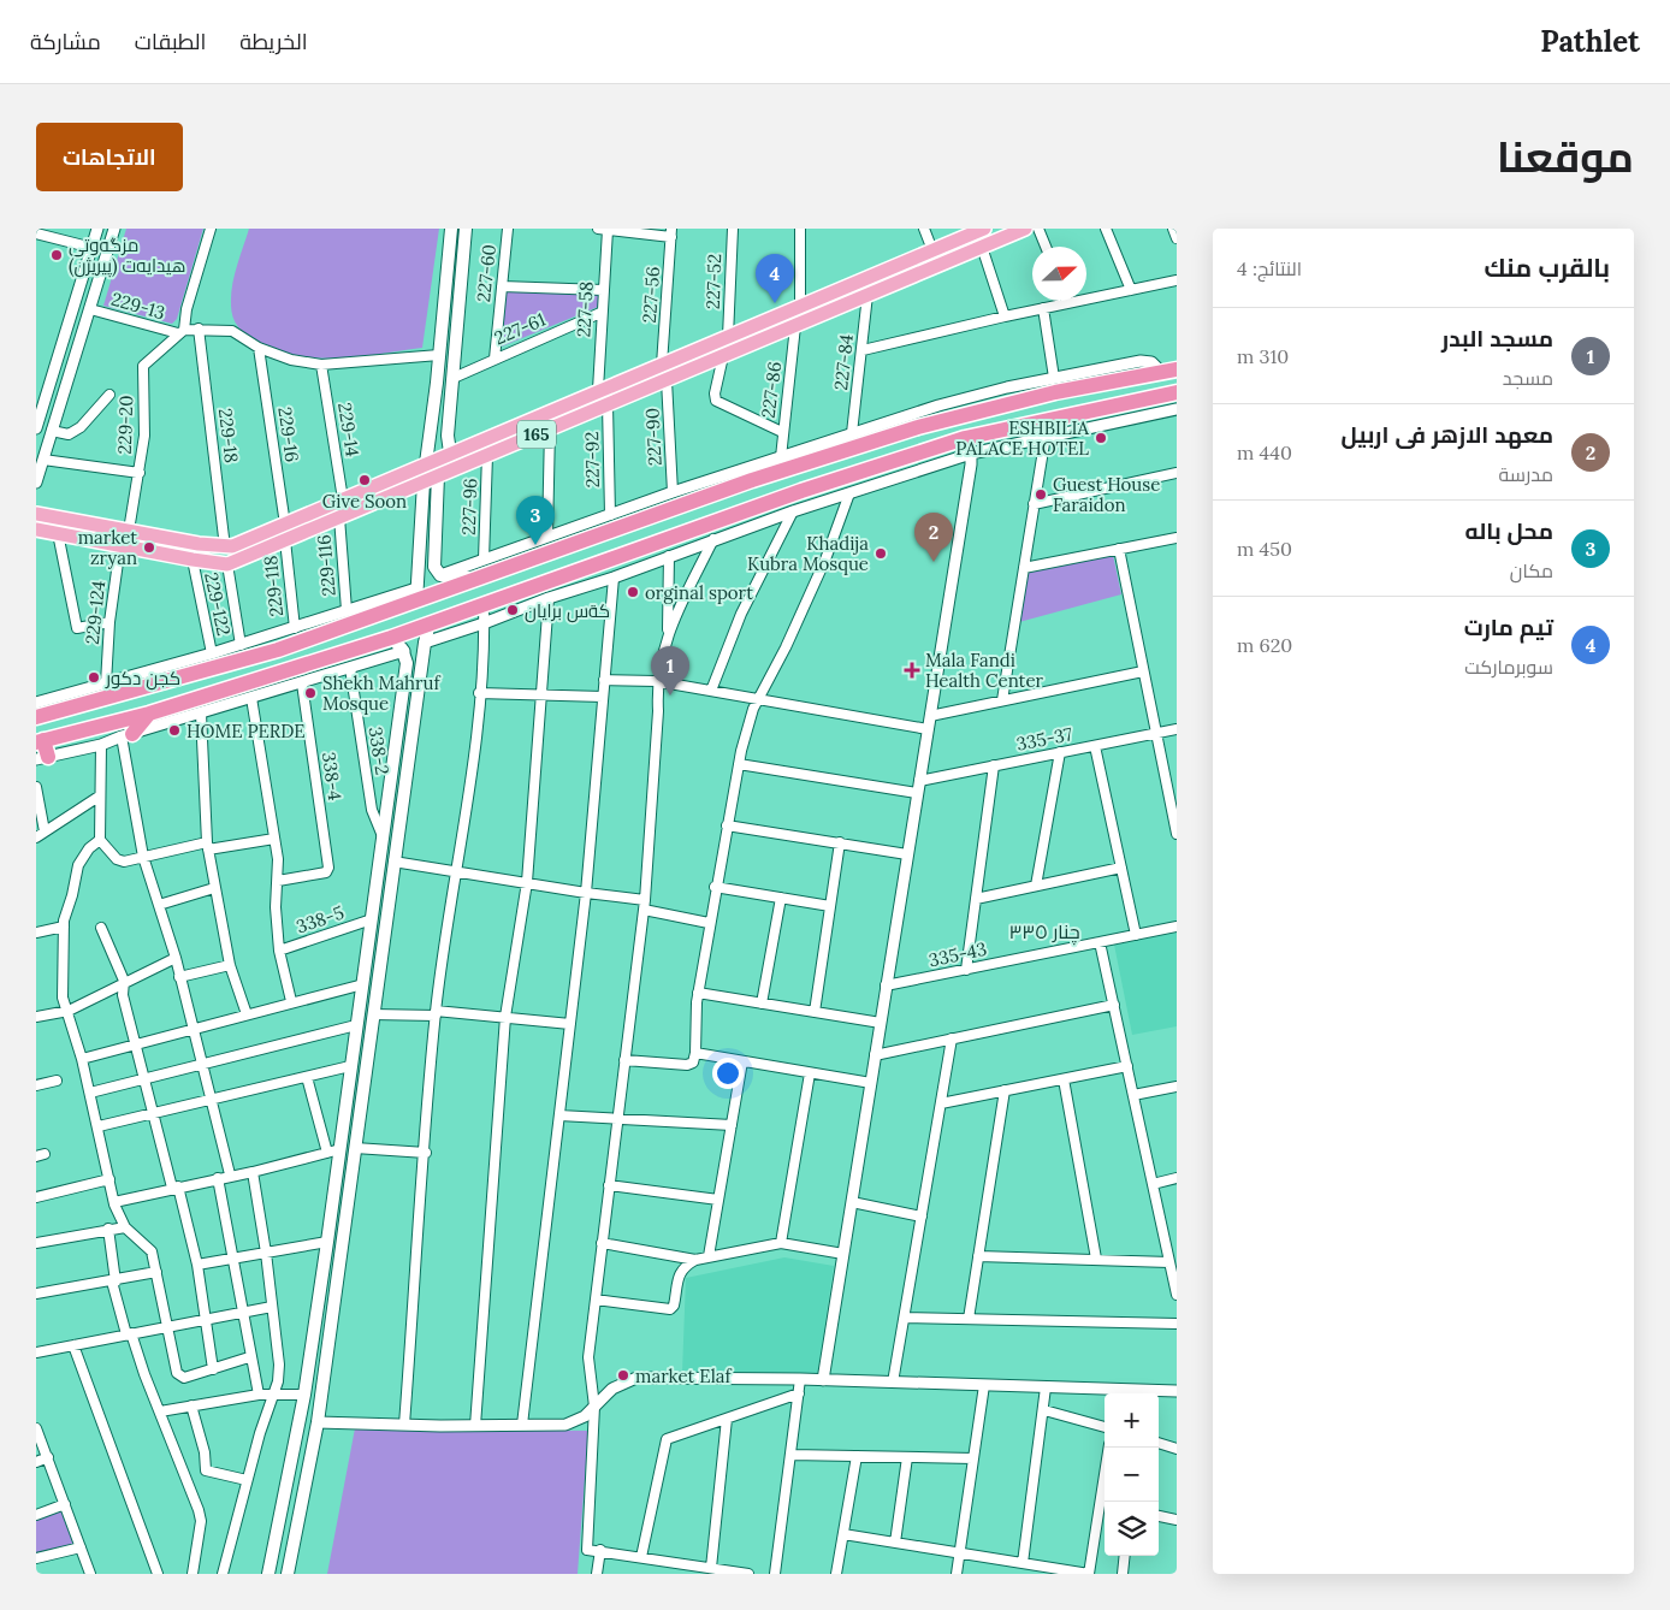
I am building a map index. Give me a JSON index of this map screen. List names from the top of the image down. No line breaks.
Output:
{"streets":{"main road":["165"],"street":["227-60","227-52","227-56","229-13","227-58","227-61","227-84","227-86","229-20","229-14","229-16","229-18","227-90","227-92","227-96","229-116","229-118","229-122","229-124","335-37","338-2","338-4","338-5","335-43"]},"crossings":[["227-60","227-61"],["227-52","165"],["227-56","165"],["229-13","229-20"],["227-58","227-61"],["227-58","165"],["227-84","165"],["227-86","165"],["229-14","165"],["229-16","165"],["165","229-18"],["165","227-90"],["165","227-92"],["165","227-96"],["165","229-116"],["165","229-118"],["165","229-122"],["165","229-124"]],"districts":["چنار ٣٣٥"],"places":{"other":["مزگه‌وتی هیدایه‌ت (پیریژن)","ESHBILIA PALACE HOTEL","Give Soon","Guest House Faraidon","market zryan","Khadija Kubra Mosque","orginal sport","كةس برايان","كجن دكور","Shekh Mahruf Mosque","HOME PERDE","market Elaf"],"health":["Mala Fandi Health Center"]},"north":"right","page":{"header":"Pathlet","nav":["الخريطة","الطبقات","مشاركة"],"title":"موقعنا","buttons":"الاتجاهات","heading":["بالقرب منك","النتائج: 4"],"pins":["4","3","2","1"],"list":[{"mark":"1","name":"مسجد البدر","note":"مسجد","value":"310 m"},{"mark":"2","name":"معهد الازهر فی اربیل","note":"مدرسة","value":"440 m"},{"mark":"3","name":"محل باله","note":"مكان","value":"450 m"},{"mark":"4","name":"تیم مارت","note":"سوبرماركت","value":"620 m"}],"map_buttons":["+","−"]}}
